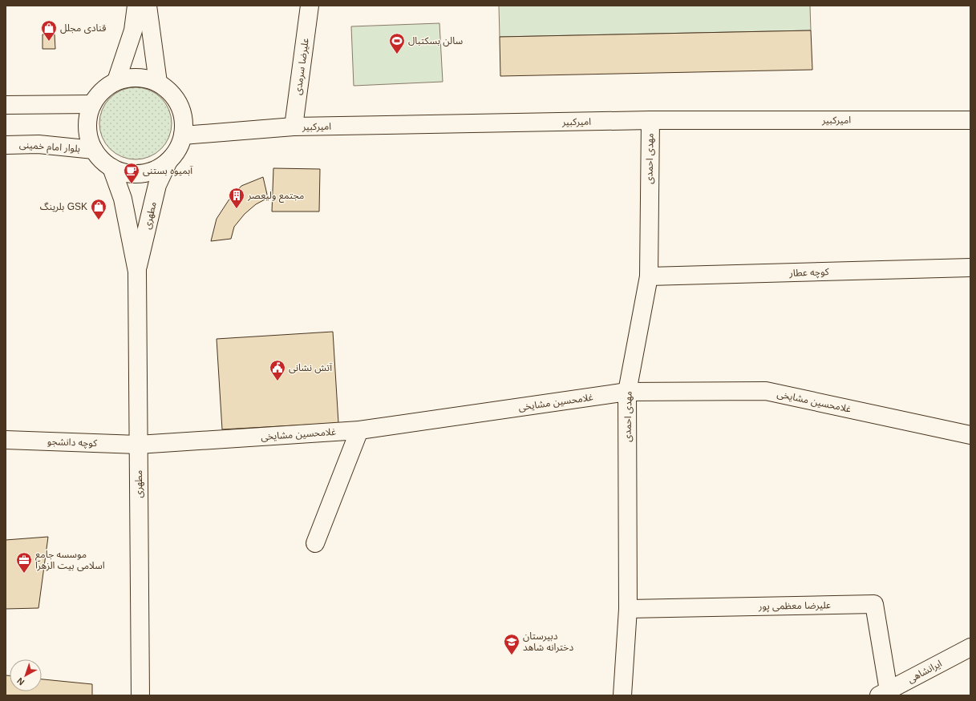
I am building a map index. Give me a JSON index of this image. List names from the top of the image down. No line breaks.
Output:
{"streets":{"street":["علیرضا سرمدی","امیرکبیر","بلوار امام خمینی","مهدی احمدی","مطهری","کوچه عطار","غلامحسین مشایخی","کوچه دانشجو","علیرضا معظمی پور","ایرانشاهی"]},"crossings":[["علیرضا سرمدی","امیرکبیر"],["امیرکبیر","بلوار امام خمینی"],["امیرکبیر","مهدی احمدی"],["امیرکبیر","مطهری"],["بلوار امام خمینی","مطهری"],["مهدی احمدی","کوچه عطار"],["مهدی احمدی","غلامحسین مشایخی"],["مهدی احمدی","علیرضا معظمی پور"],["مطهری","غلامحسین مشایخی"],["مطهری","کوچه دانشجو"],["غلامحسین مشایخی","کوچه دانشجو"],["علیرضا معظمی پور","ایرانشاهی"]],"places":{"shop":["قنادی مجلل","بلرینگ GSK"],"sports":["سالن بسکتبال"],"cafe":["آبمیوه بستنی"],"building":["مجتمع ولیعصر"],"public building":["آتش نشانی"],"office":["موسسه جامع اسلامی بیت الزهرا"],"school or university":["دبیرستان دخترانه شاهد"]},"north":"bottom left"}
